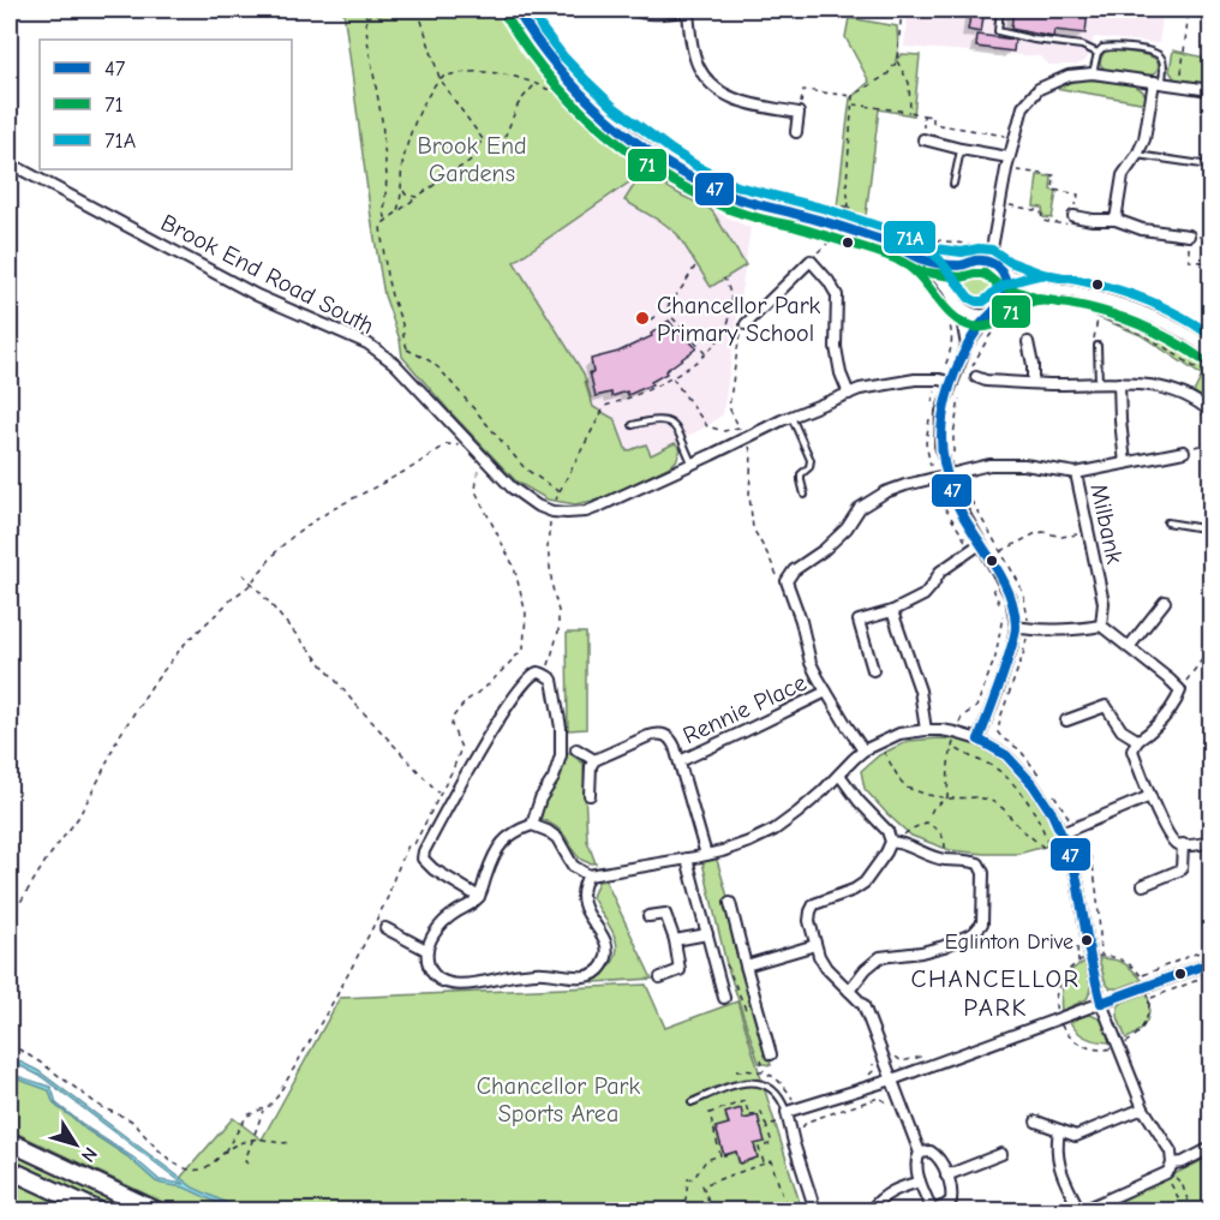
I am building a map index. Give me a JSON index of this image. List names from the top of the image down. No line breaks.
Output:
{"streets":{"street":["Brook End Road South","Milbank","Rennie Place"]},"crossings":[["Milbank","Rennie Place"]],"districts":["CHANCELLOR PARK"],"parks":["Brook End Gardens","Chancellor Park Sports Area"],"places":["Chancellor Park Primary School","Eglinton Drive"],"lines":["transit line 47","transit line 71A","transit line 71"],"legend":["47","71","71A"],"north":"bottom right"}
